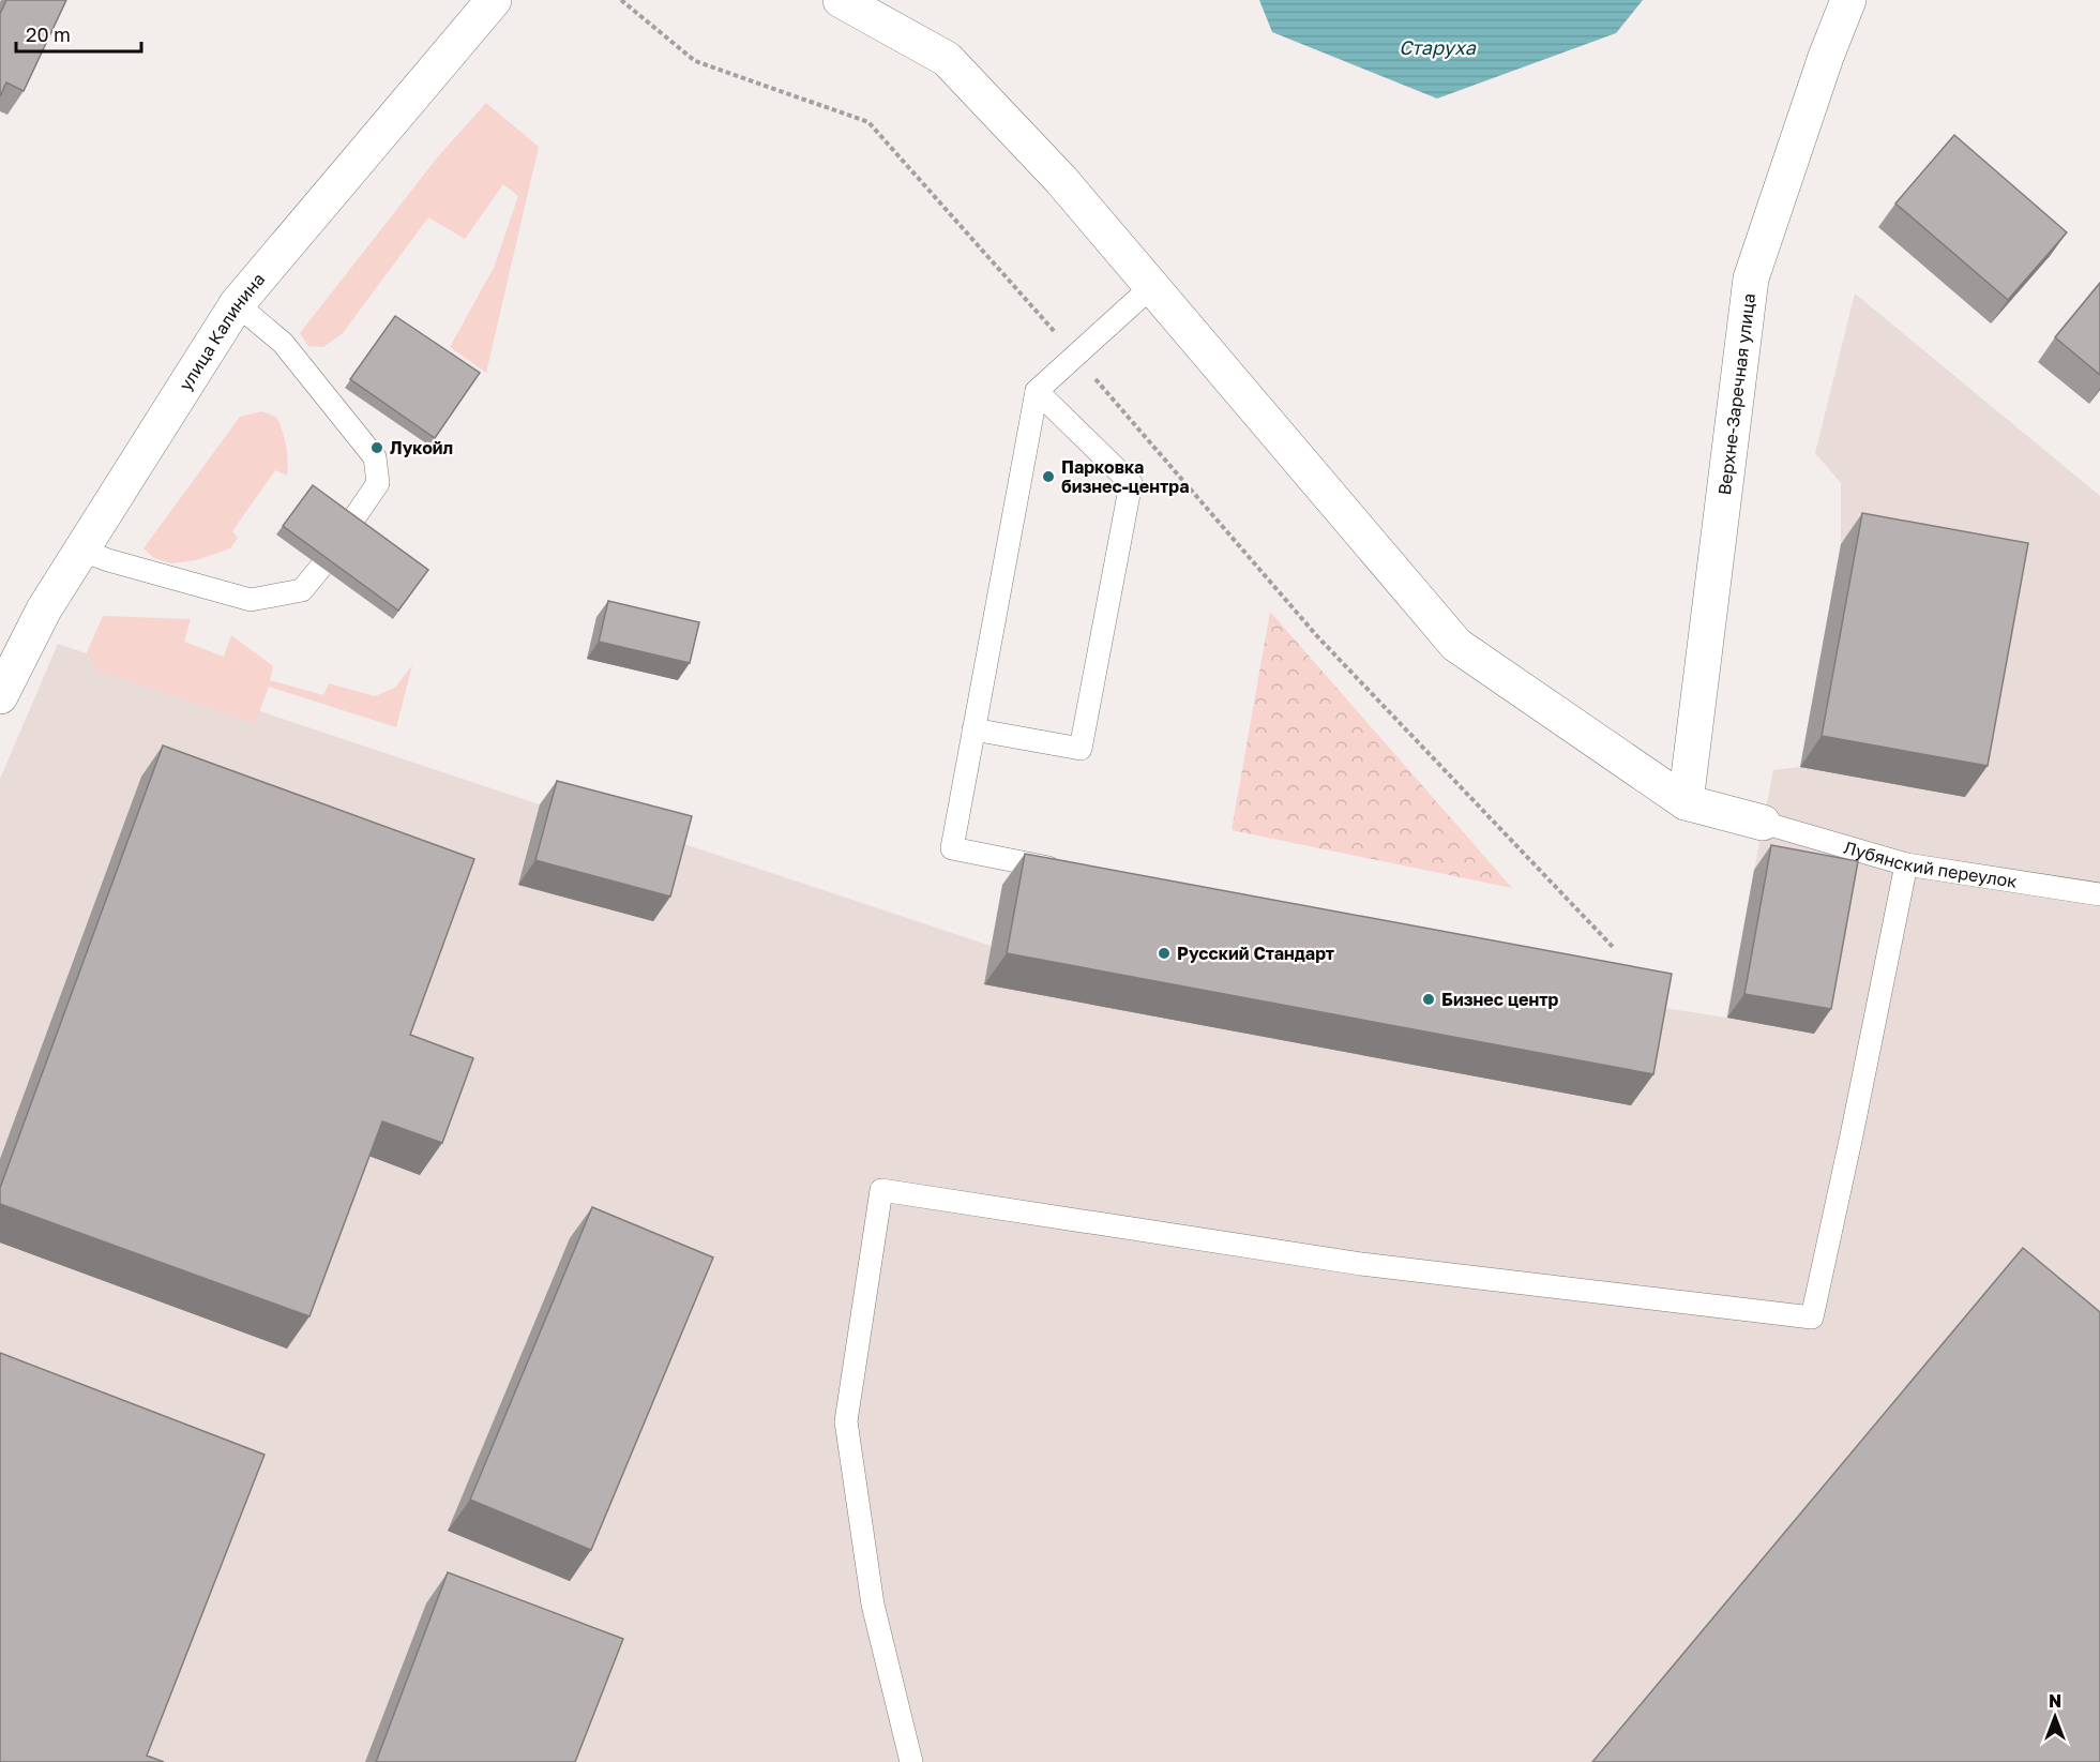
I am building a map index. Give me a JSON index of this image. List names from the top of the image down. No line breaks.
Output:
{"streets":{"street":["улица Калинина","Верхне-Заречная улица"],"lane":["Лубянский переулок"]},"water":["Старуха"],"places":["Лукойл","Парковка бизнес-центра","Русский Стандарт","Бизнес центр"],"scale_bar":"20 m","north":"top"}
